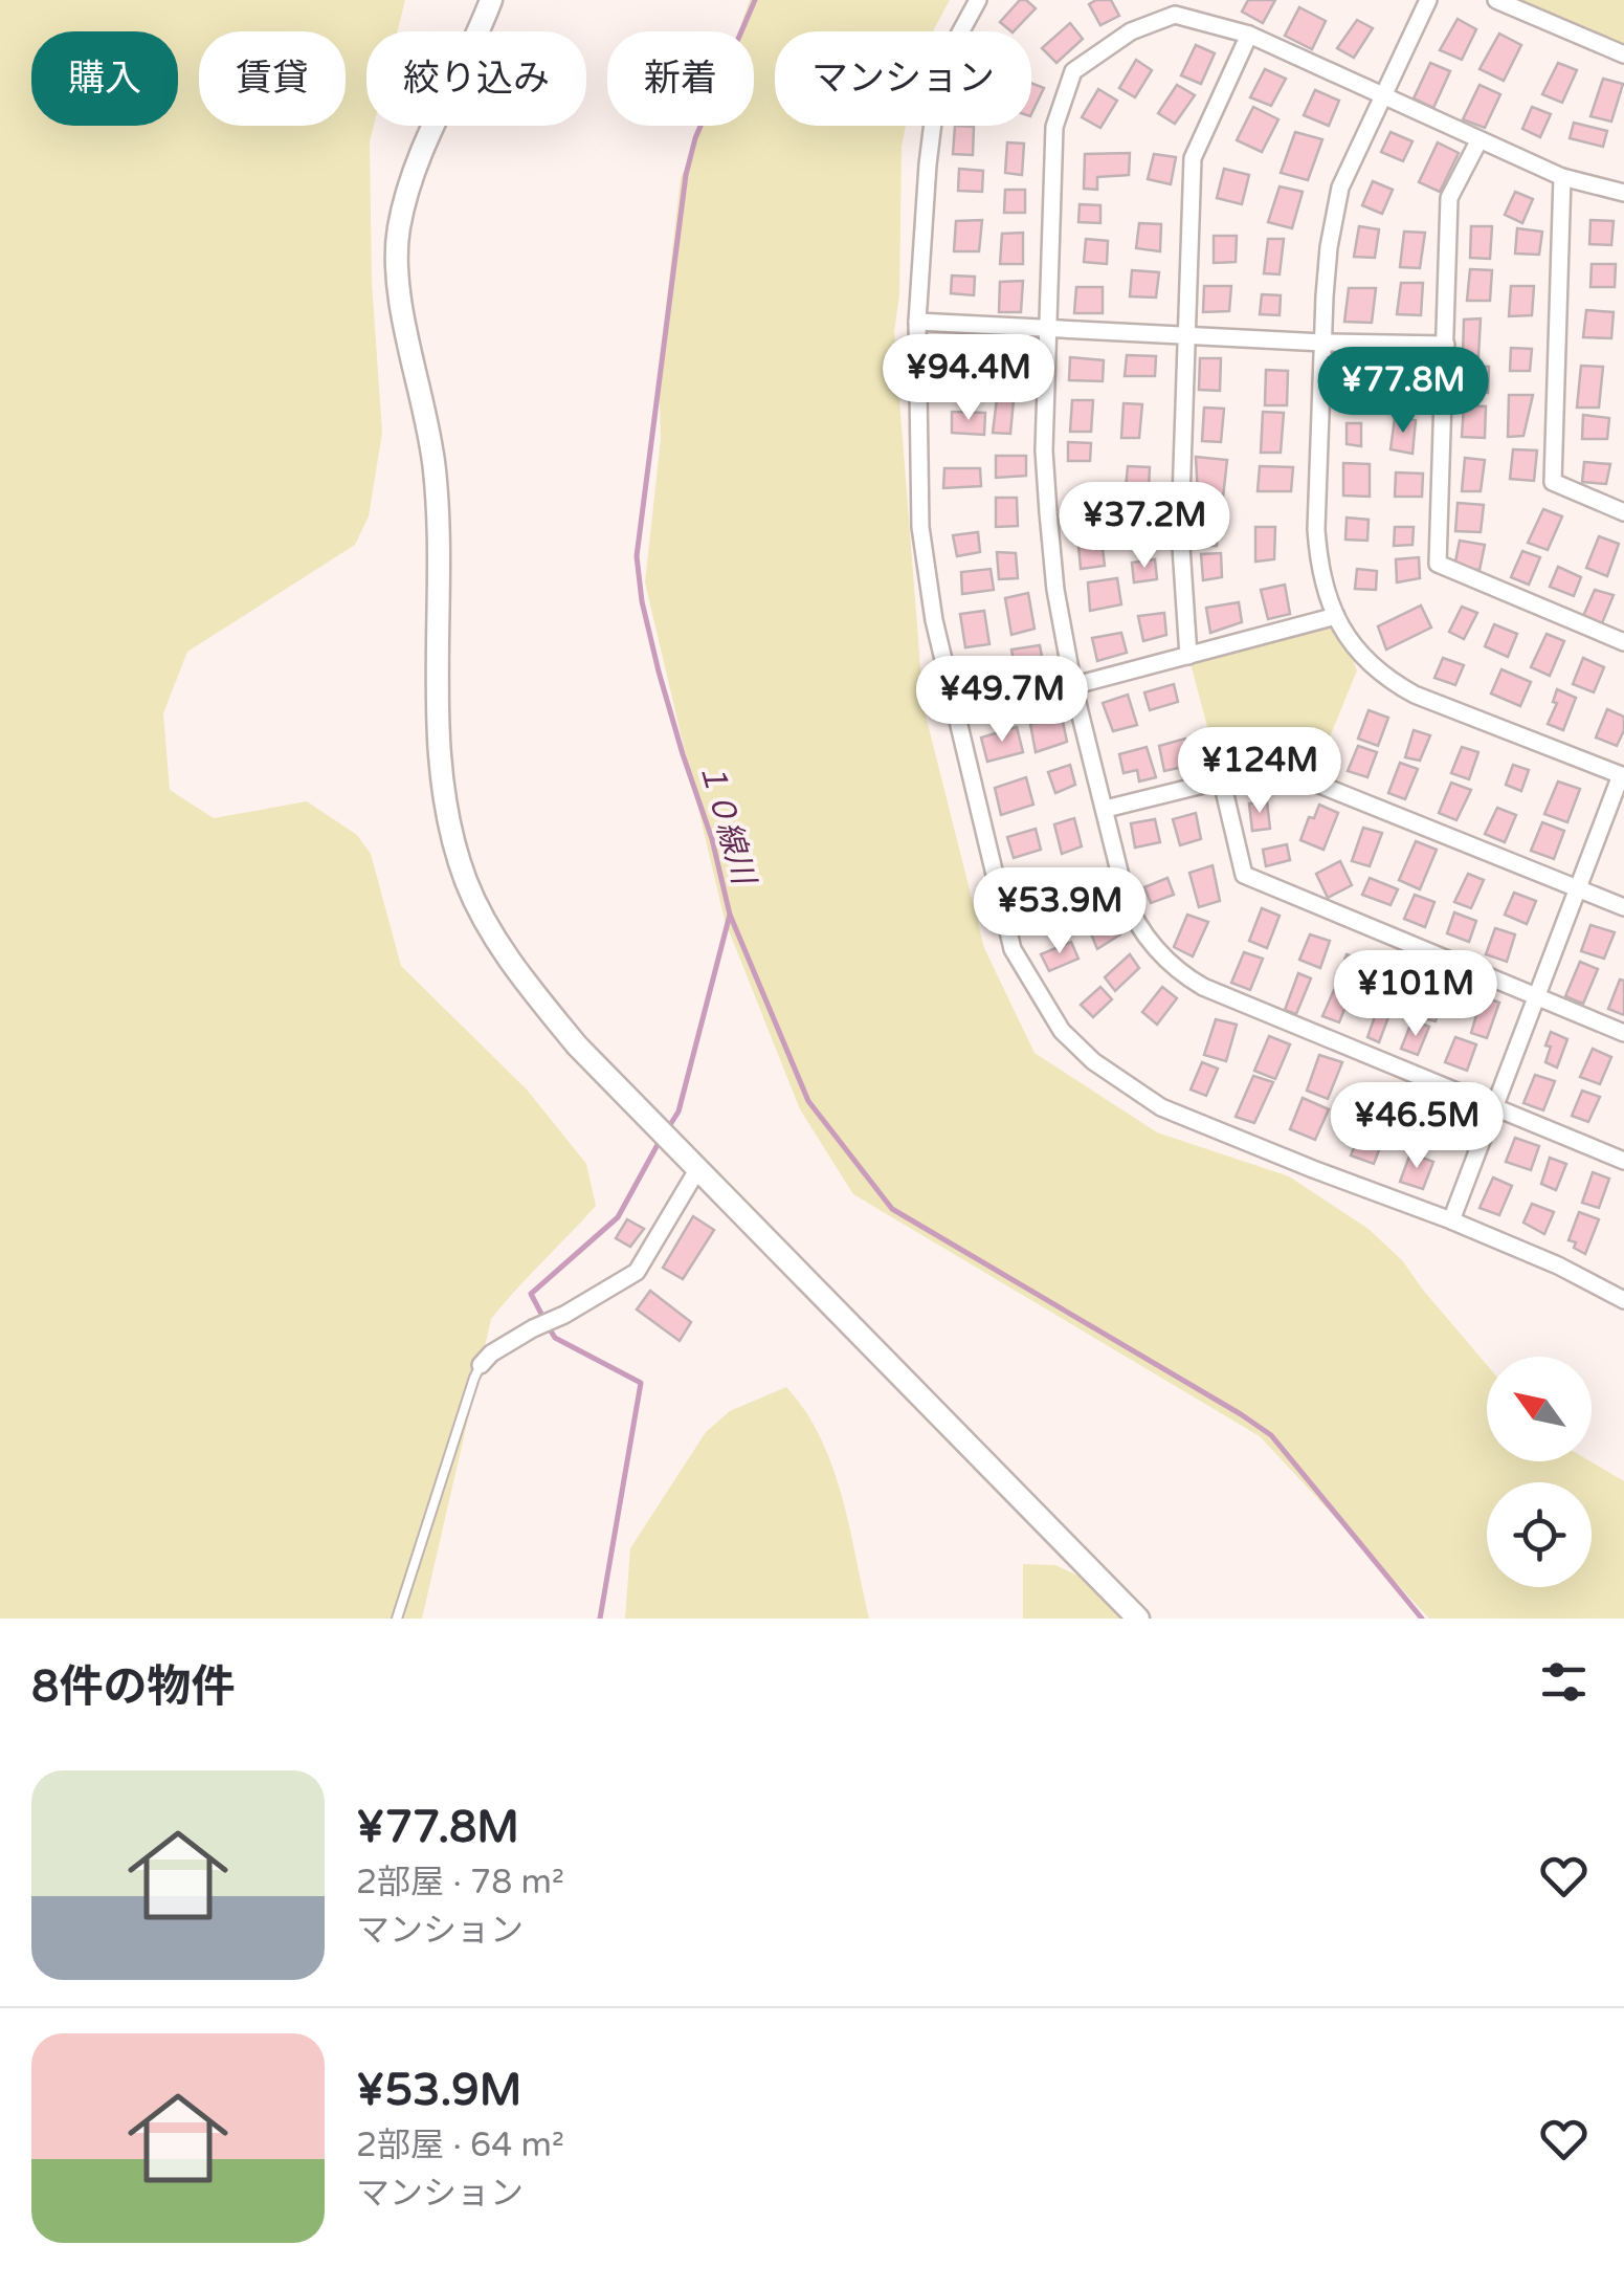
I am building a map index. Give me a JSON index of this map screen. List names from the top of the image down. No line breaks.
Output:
{"water":["１０線川"],"north":"top left","page":{"chip":["購入","賃貸","絞り込み","新着","マンション"],"price":["¥94.4M","¥77.8M","¥37.2M","¥49.7M","¥124M","¥53.9M","¥101M","¥46.5M"],"heading":"8件の物件","list":[{"name":"¥77.8M","note":"2部屋 · 78 m² · マンション"},{"name":"¥53.9M","note":"2部屋 · 64 m² · マンション"}]}}
